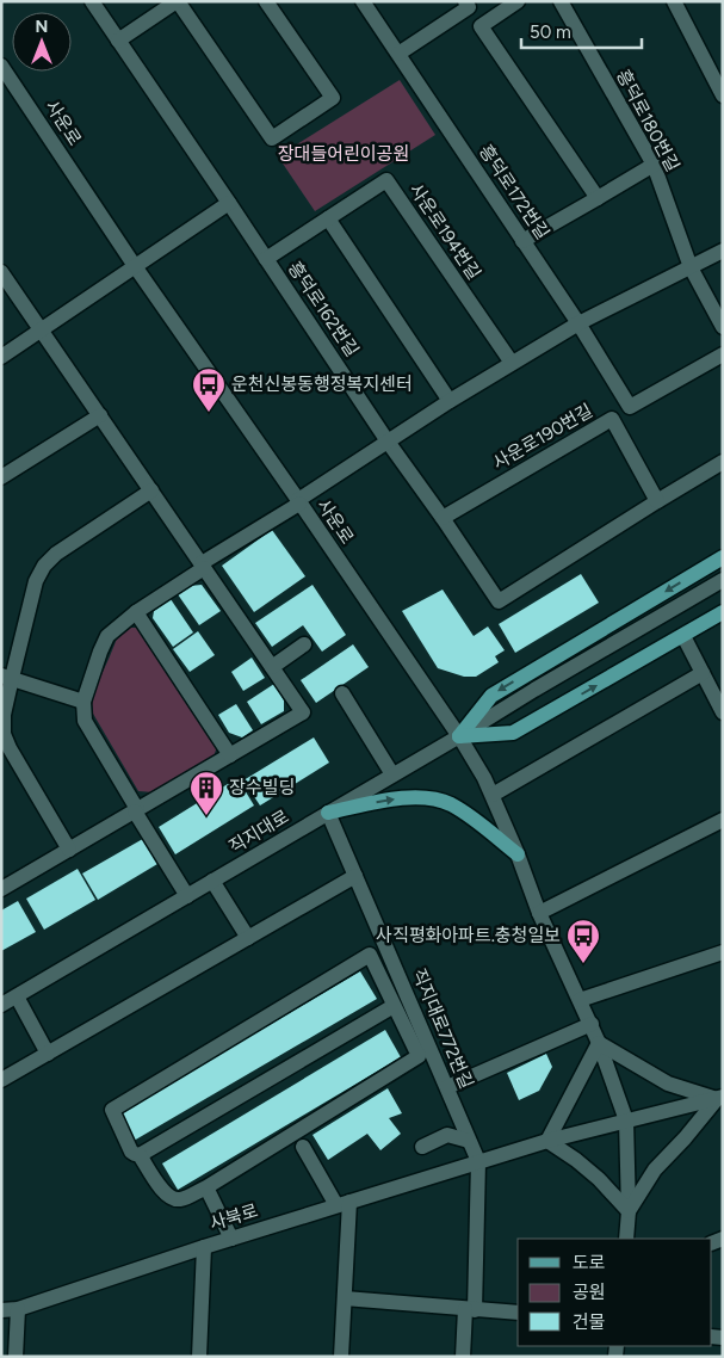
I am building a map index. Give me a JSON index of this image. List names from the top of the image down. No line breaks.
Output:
{"streets":{"street":["흥덕로180번길","사운로","흥덕로172번길","사운로194번길","흥덕로162번길","사운로190번길","직지대로","직지대로772번길","사북로"]},"crossings":[["사운로","직지대로"],["사운로","사북로"],["사운로194번길","흥덕로162번길"],["흥덕로162번길","사운로190번길"],["직지대로","직지대로772번길"],["직지대로772번길","사북로"]],"parks":["장대들어린이공원"],"places":{"bus stop":["운천신봉동행정복지센터","사직평화아파트.충청일보"],"building":["장수빌딩"]},"legend":["도로","공원","건물"],"scale_bar":"50 m","north":"top"}
